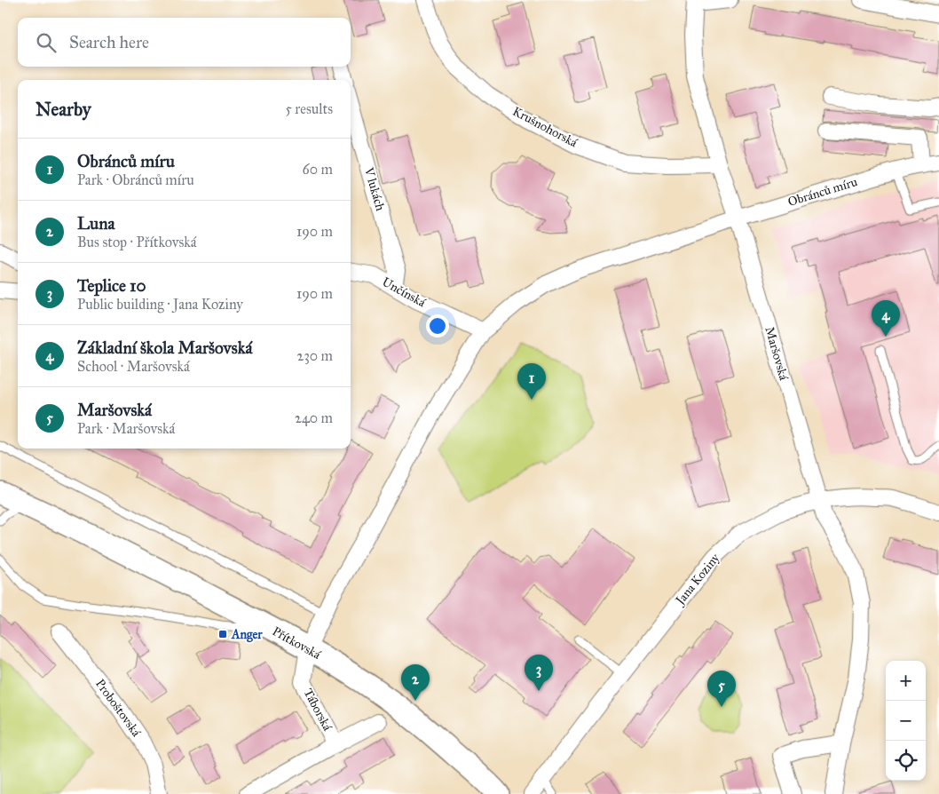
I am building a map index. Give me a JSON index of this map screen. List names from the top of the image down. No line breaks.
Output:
{"streets":{"street":["Krušnohorská","V lukách","Obránců míru","Unčínská","Maršovská","Jana Koziny","Přítkovská","Proboštovská","Táborská"]},"crossings":[["V lukách","Unčínská"],["Obránců míru","Unčínská"],["Obránců míru","Maršovská"],["Obránců míru","Přítkovská"],["Obránců míru","Táborská"],["Maršovská","Jana Koziny"],["Přítkovská","Táborská"]],"places":{"transit":["Anger"]},"page":{"search":"Search here","heading":["Nearby","5 results"],"list":[{"mark":"1","name":"Obránců míru","note":"Park · Obránců míru","value":"60 m"},{"mark":"2","name":"Luna","note":"Bus stop · Přítkovská","value":"190 m"},{"mark":"3","name":"Teplice 10","note":"Public building · Jana Koziny","value":"190 m"},{"mark":"4","name":"Základní škola Maršovská","note":"School · Maršovská","value":"230 m"},{"mark":"5","name":"Maršovská","note":"Park · Maršovská","value":"240 m"}],"pins":["4","1","3","2","5"],"map_buttons":["+","−"]}}
